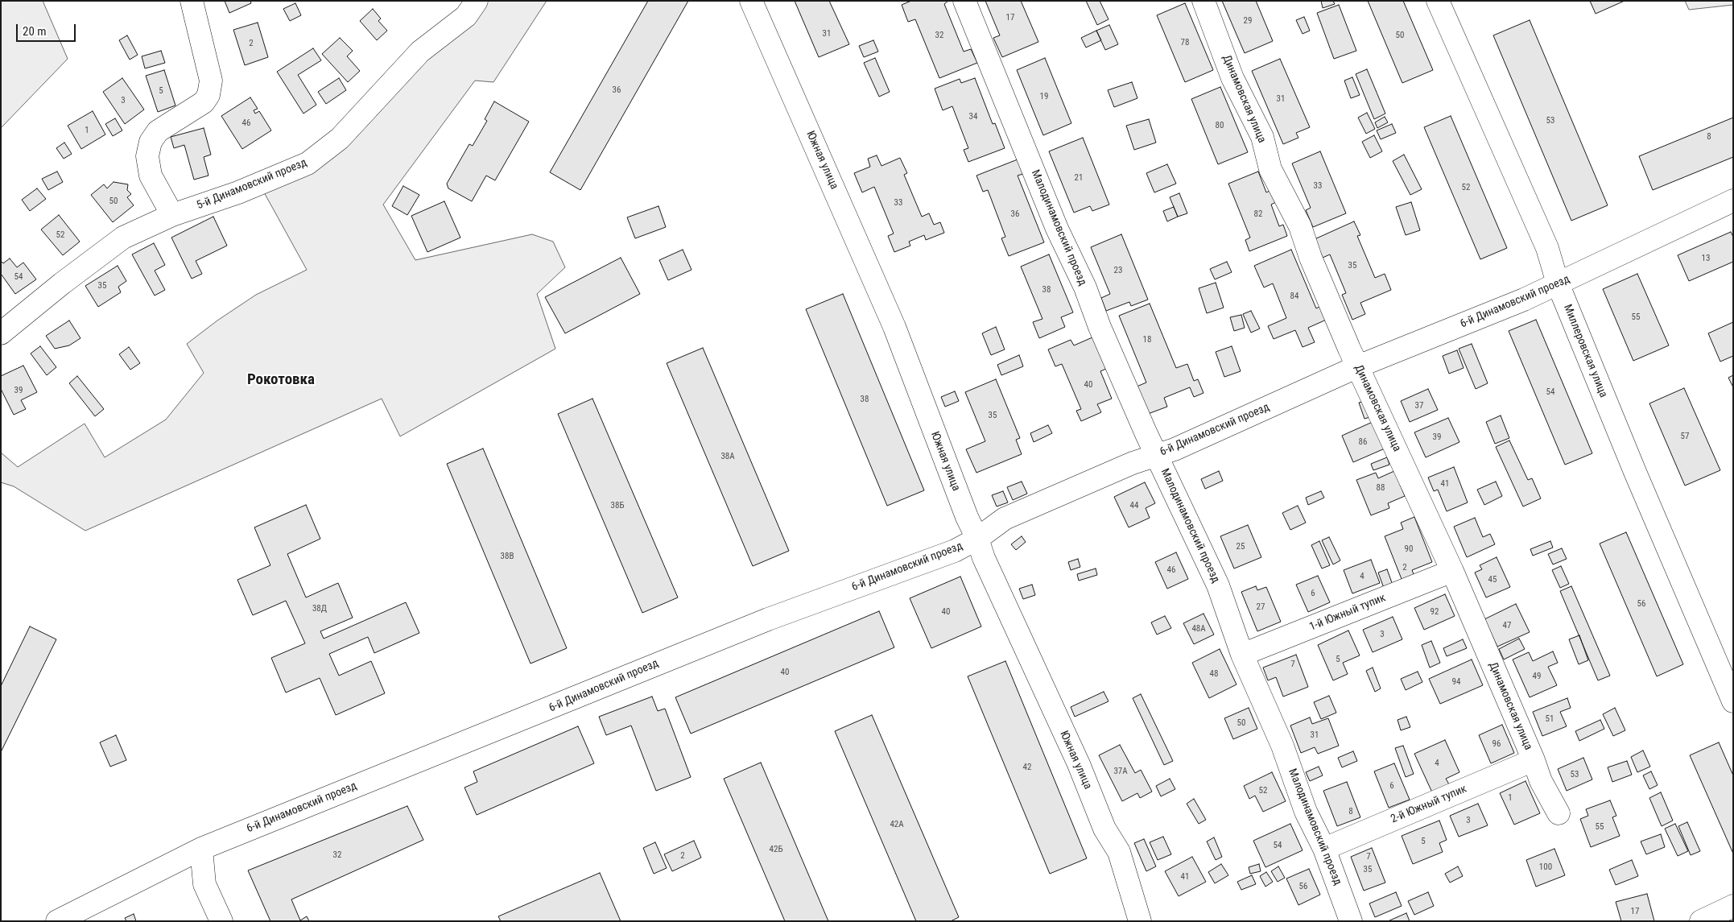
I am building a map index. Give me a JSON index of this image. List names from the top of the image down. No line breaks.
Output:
{"streets":{"street":["Динамовская улица","Южная улица","5-й Динамовский проезд","Малодинамовский проезд","6-й Динамовский проезд","Миллеровская улица","1-й Южный тупик","2-й Южный тупик"]},"crossings":[["Динамовская улица","6-й Динамовский проезд"],["Динамовская улица","1-й Южный тупик"],["Динамовская улица","2-й Южный тупик"],["Южная улица","6-й Динамовский проезд"],["Малодинамовский проезд","6-й Динамовский проезд"],["Малодинамовский проезд","1-й Южный тупик"],["Малодинамовский проезд","2-й Южный тупик"],["6-й Динамовский проезд","Миллеровская улица"]],"districts":["Рокотовка"],"house_numbers":["17","29","31","32","50","78","2","36","5","19","31","3","34","53","46","80","1","8","21","33","52","50","33","36","82","52","13","35","23","54","35","38","84","55","18","40","39","54","38","37","35","57","39","86","38А","41","88","38Б","44","25","90","38В","2","46","4","45","6","56","27","38Д","40","92","47","48А","3","5","7","40","48","49","94","51","50","31","96","4","42","37А","53","6","52","1","8","3","42А","55","5","54","42Б","32","2","7","100","35","41","56","17"],"scale_bar":"20 m"}
